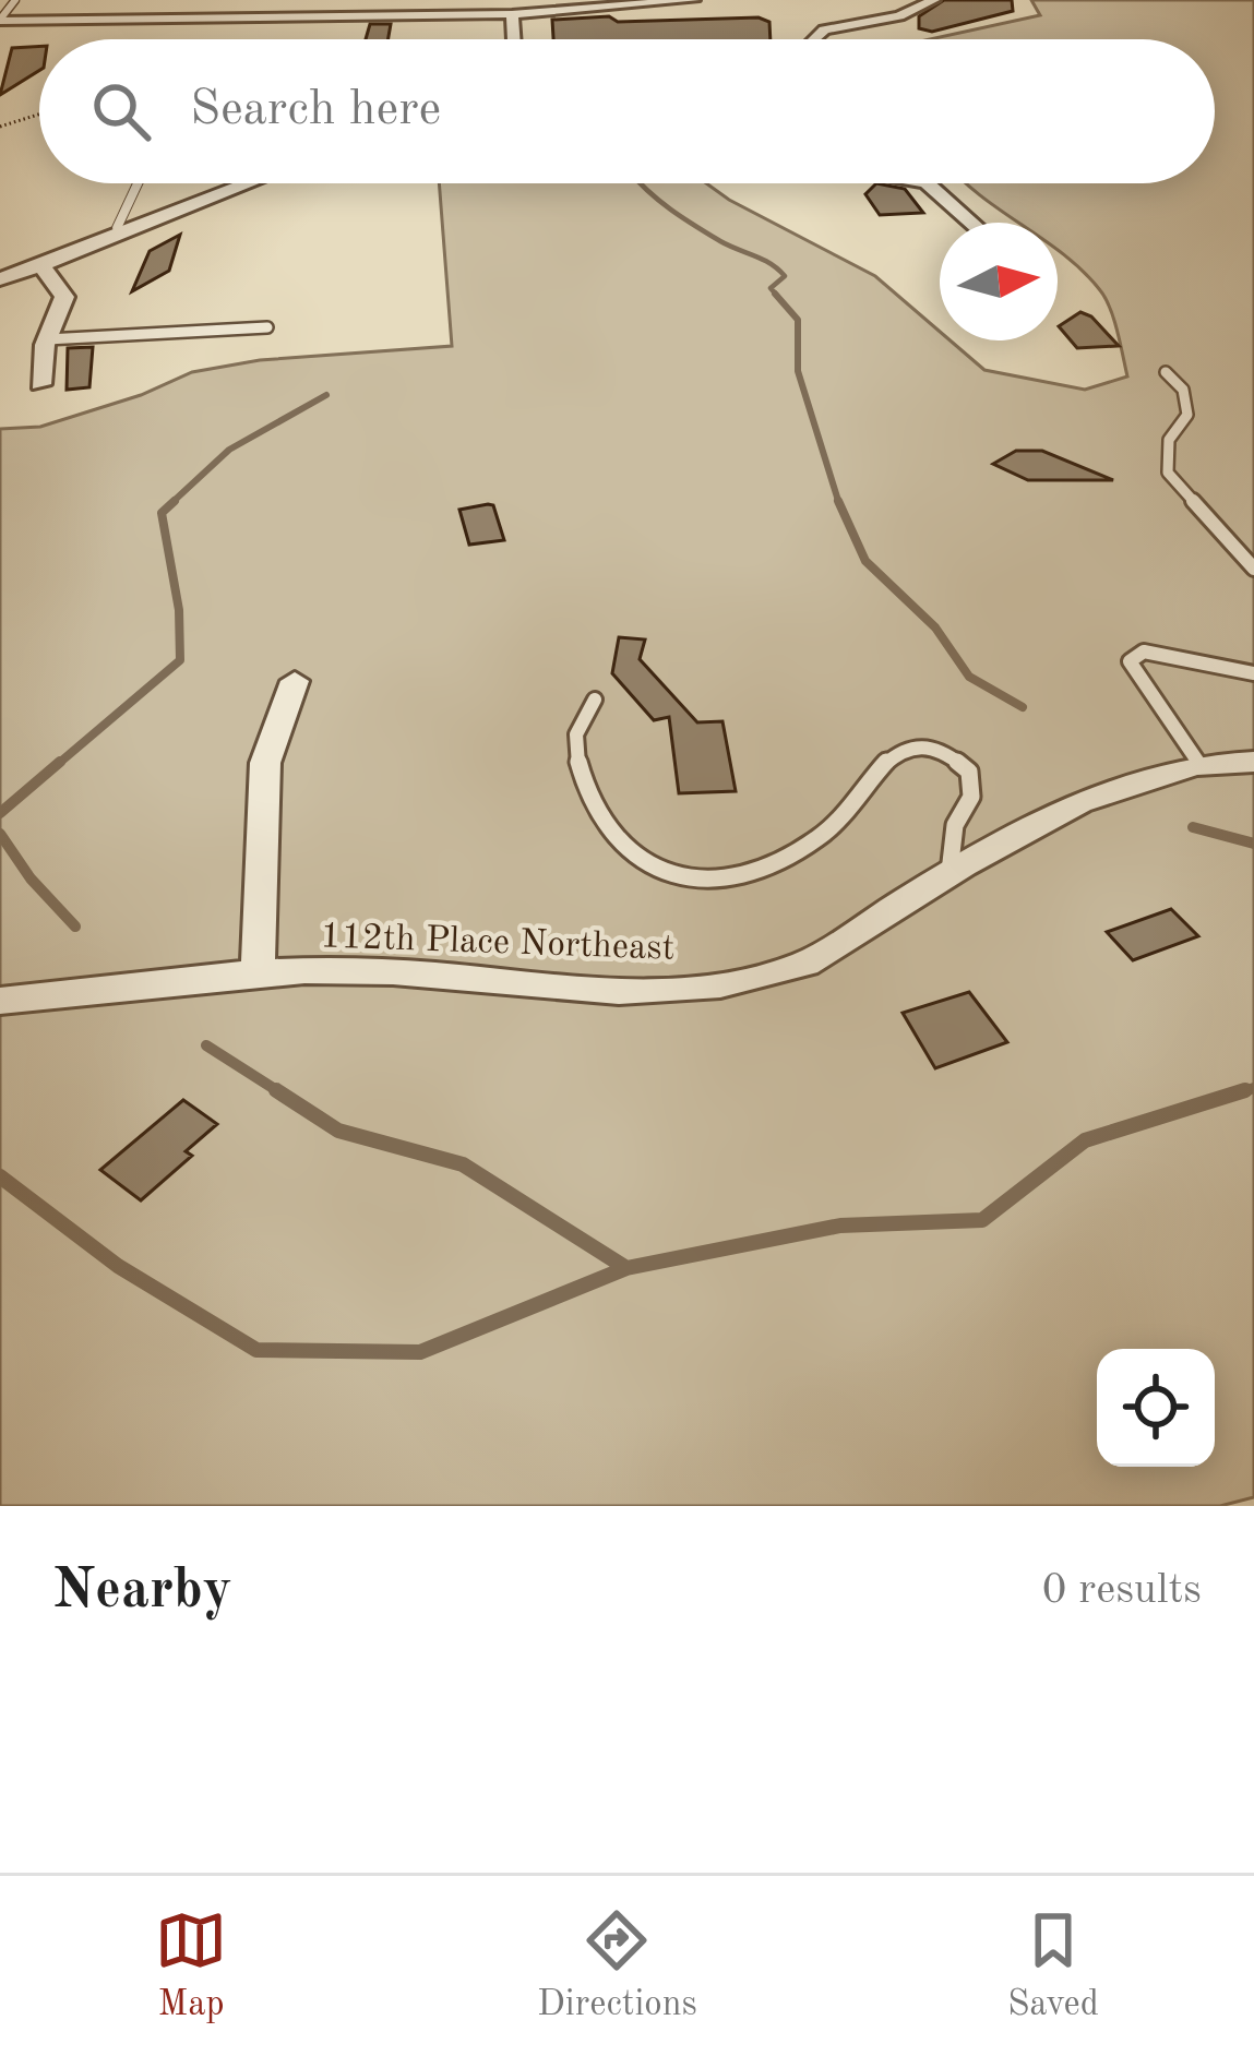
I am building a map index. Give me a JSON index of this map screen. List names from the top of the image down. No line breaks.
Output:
{"streets":{"street":["112th Place Northeast"]},"north":"right","page":{"search":"Search here","heading":["Nearby","0 results"],"nav":["Map","Directions","Saved"]}}
